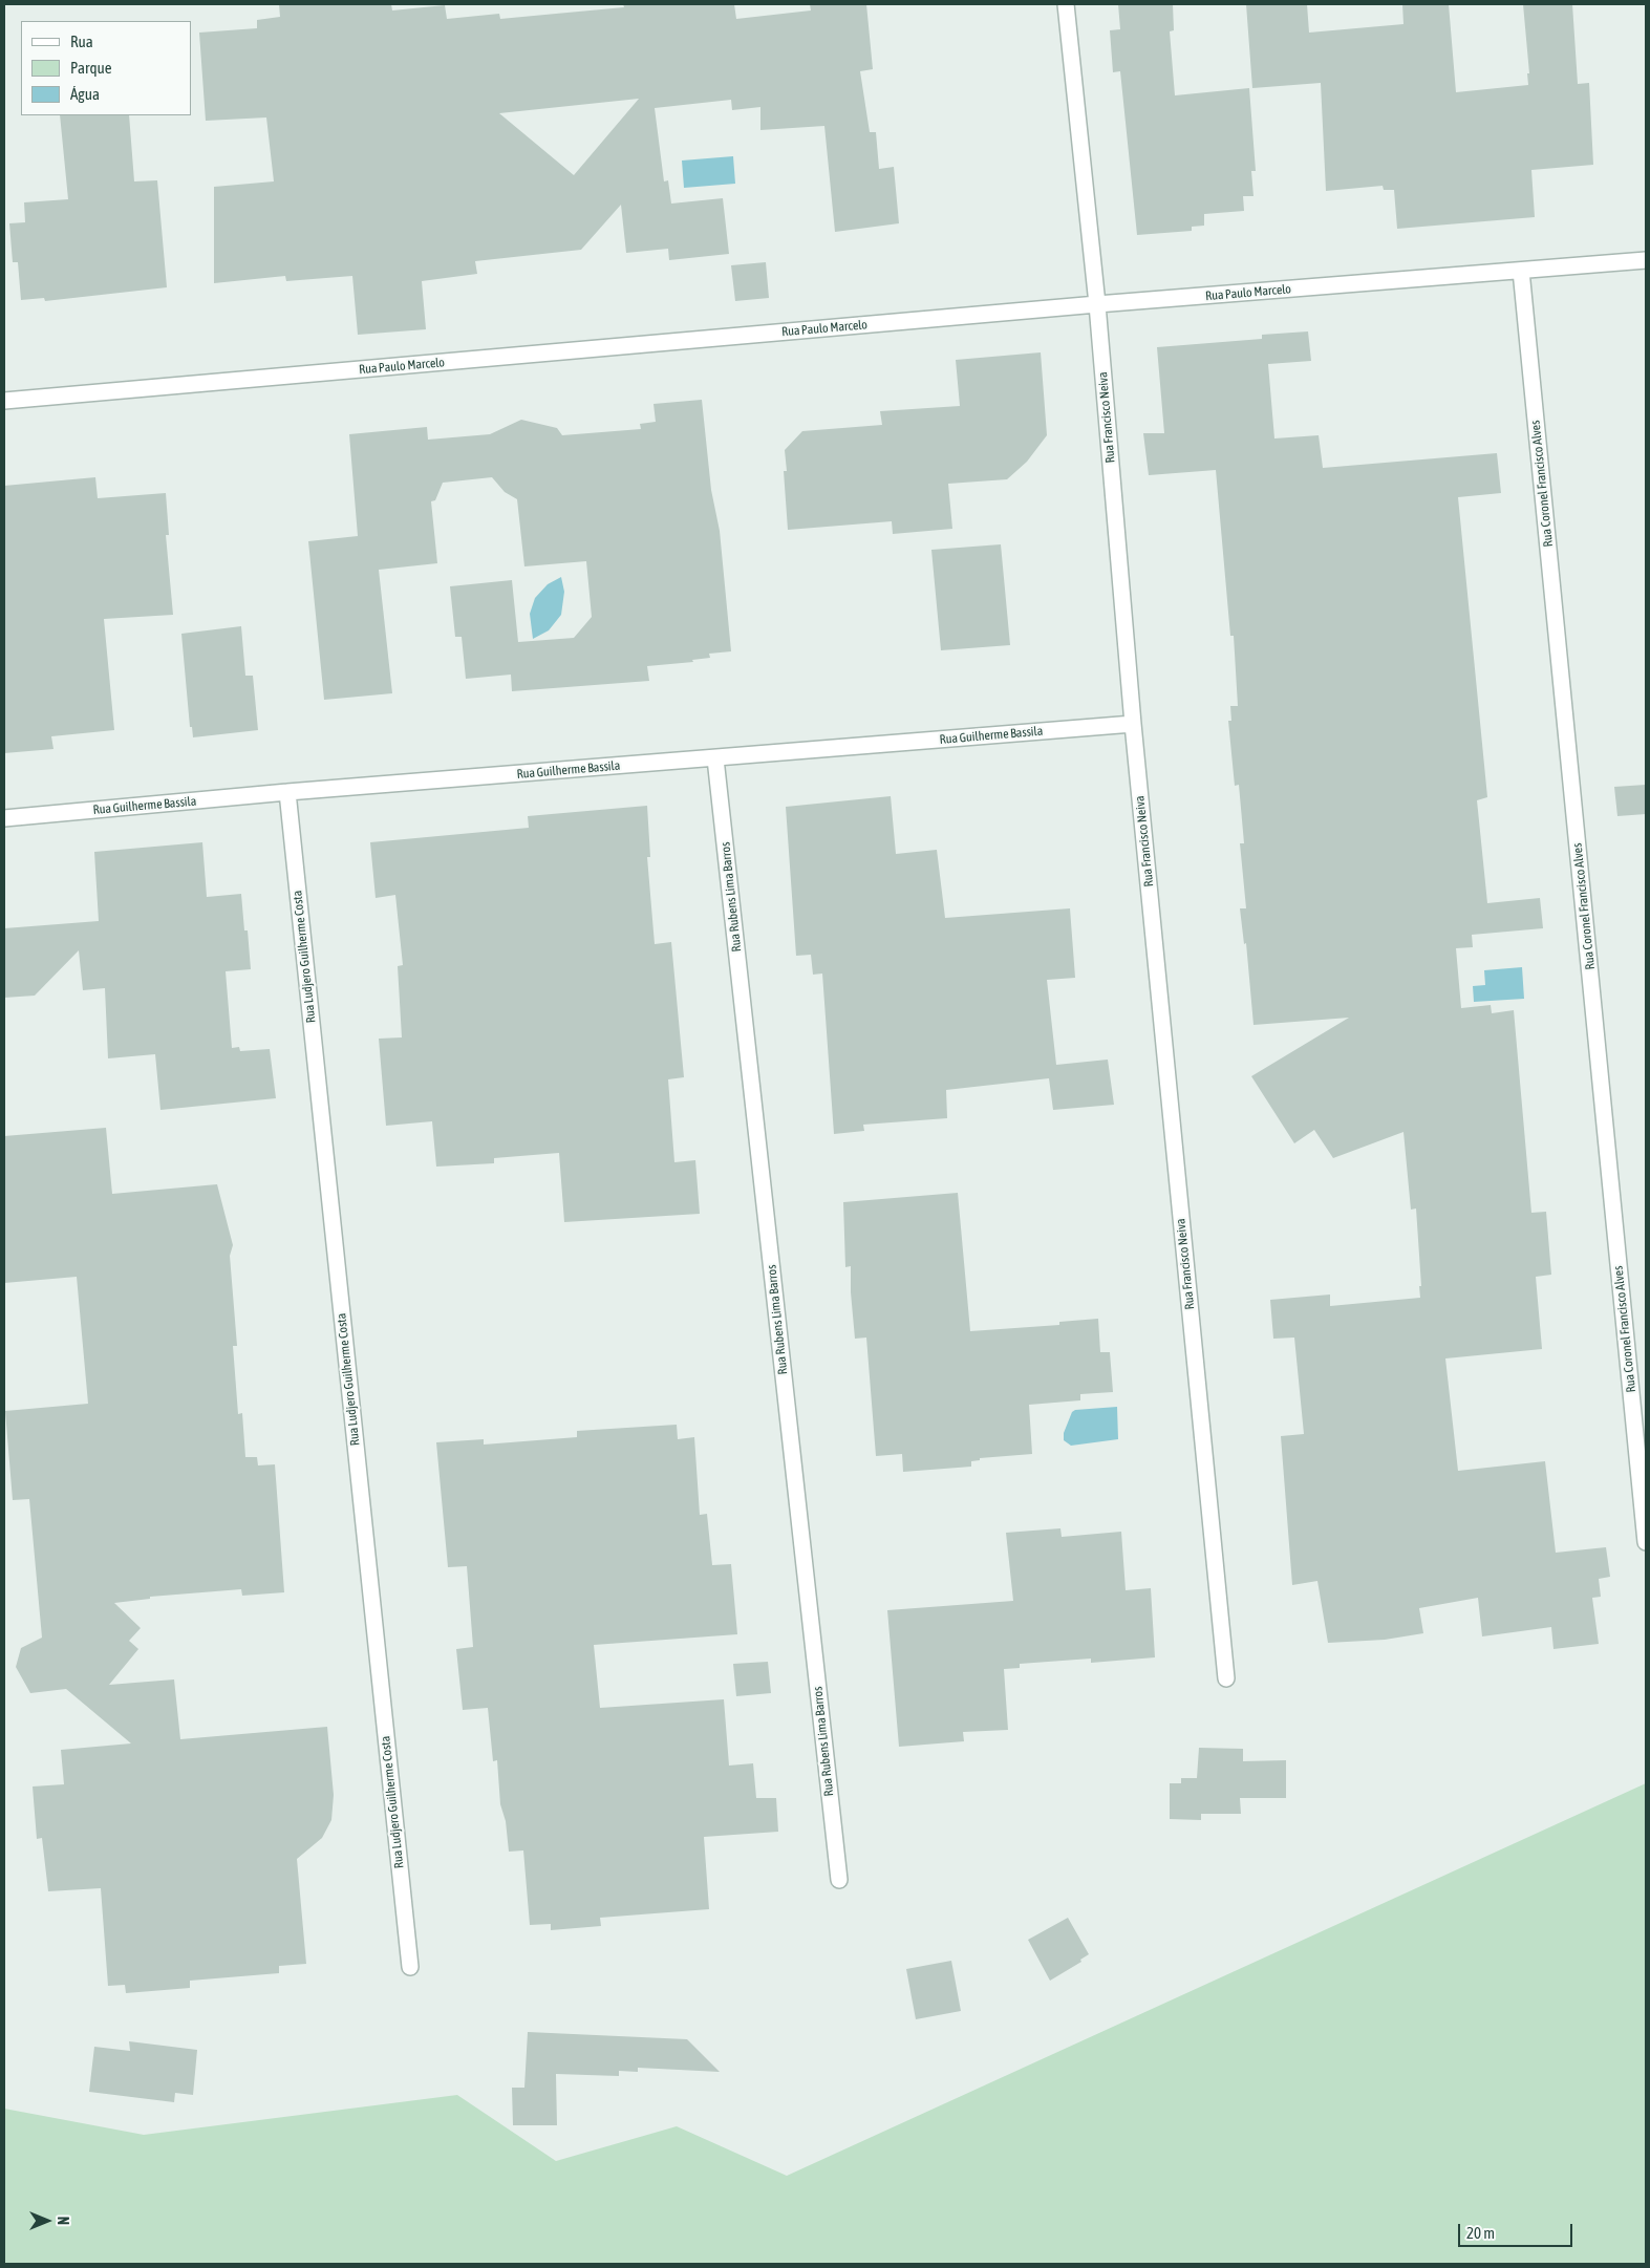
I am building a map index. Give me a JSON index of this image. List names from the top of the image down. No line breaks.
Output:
{"streets":{"street":["Rua Paulo Marcelo","Rua Francisco Neiva","Rua Coronel Francisco Alves","Rua Guilherme Bassila","Rua Rubens Lima Barros","Rua Ludjero Guilherme Costa"]},"crossings":[["Rua Paulo Marcelo","Rua Francisco Neiva"],["Rua Paulo Marcelo","Rua Coronel Francisco Alves"],["Rua Francisco Neiva","Rua Guilherme Bassila"],["Rua Guilherme Bassila","Rua Rubens Lima Barros"],["Rua Guilherme Bassila","Rua Ludjero Guilherme Costa"]],"legend":["Rua","Parque","Água"],"scale_bar":"20 m","north":"right"}
